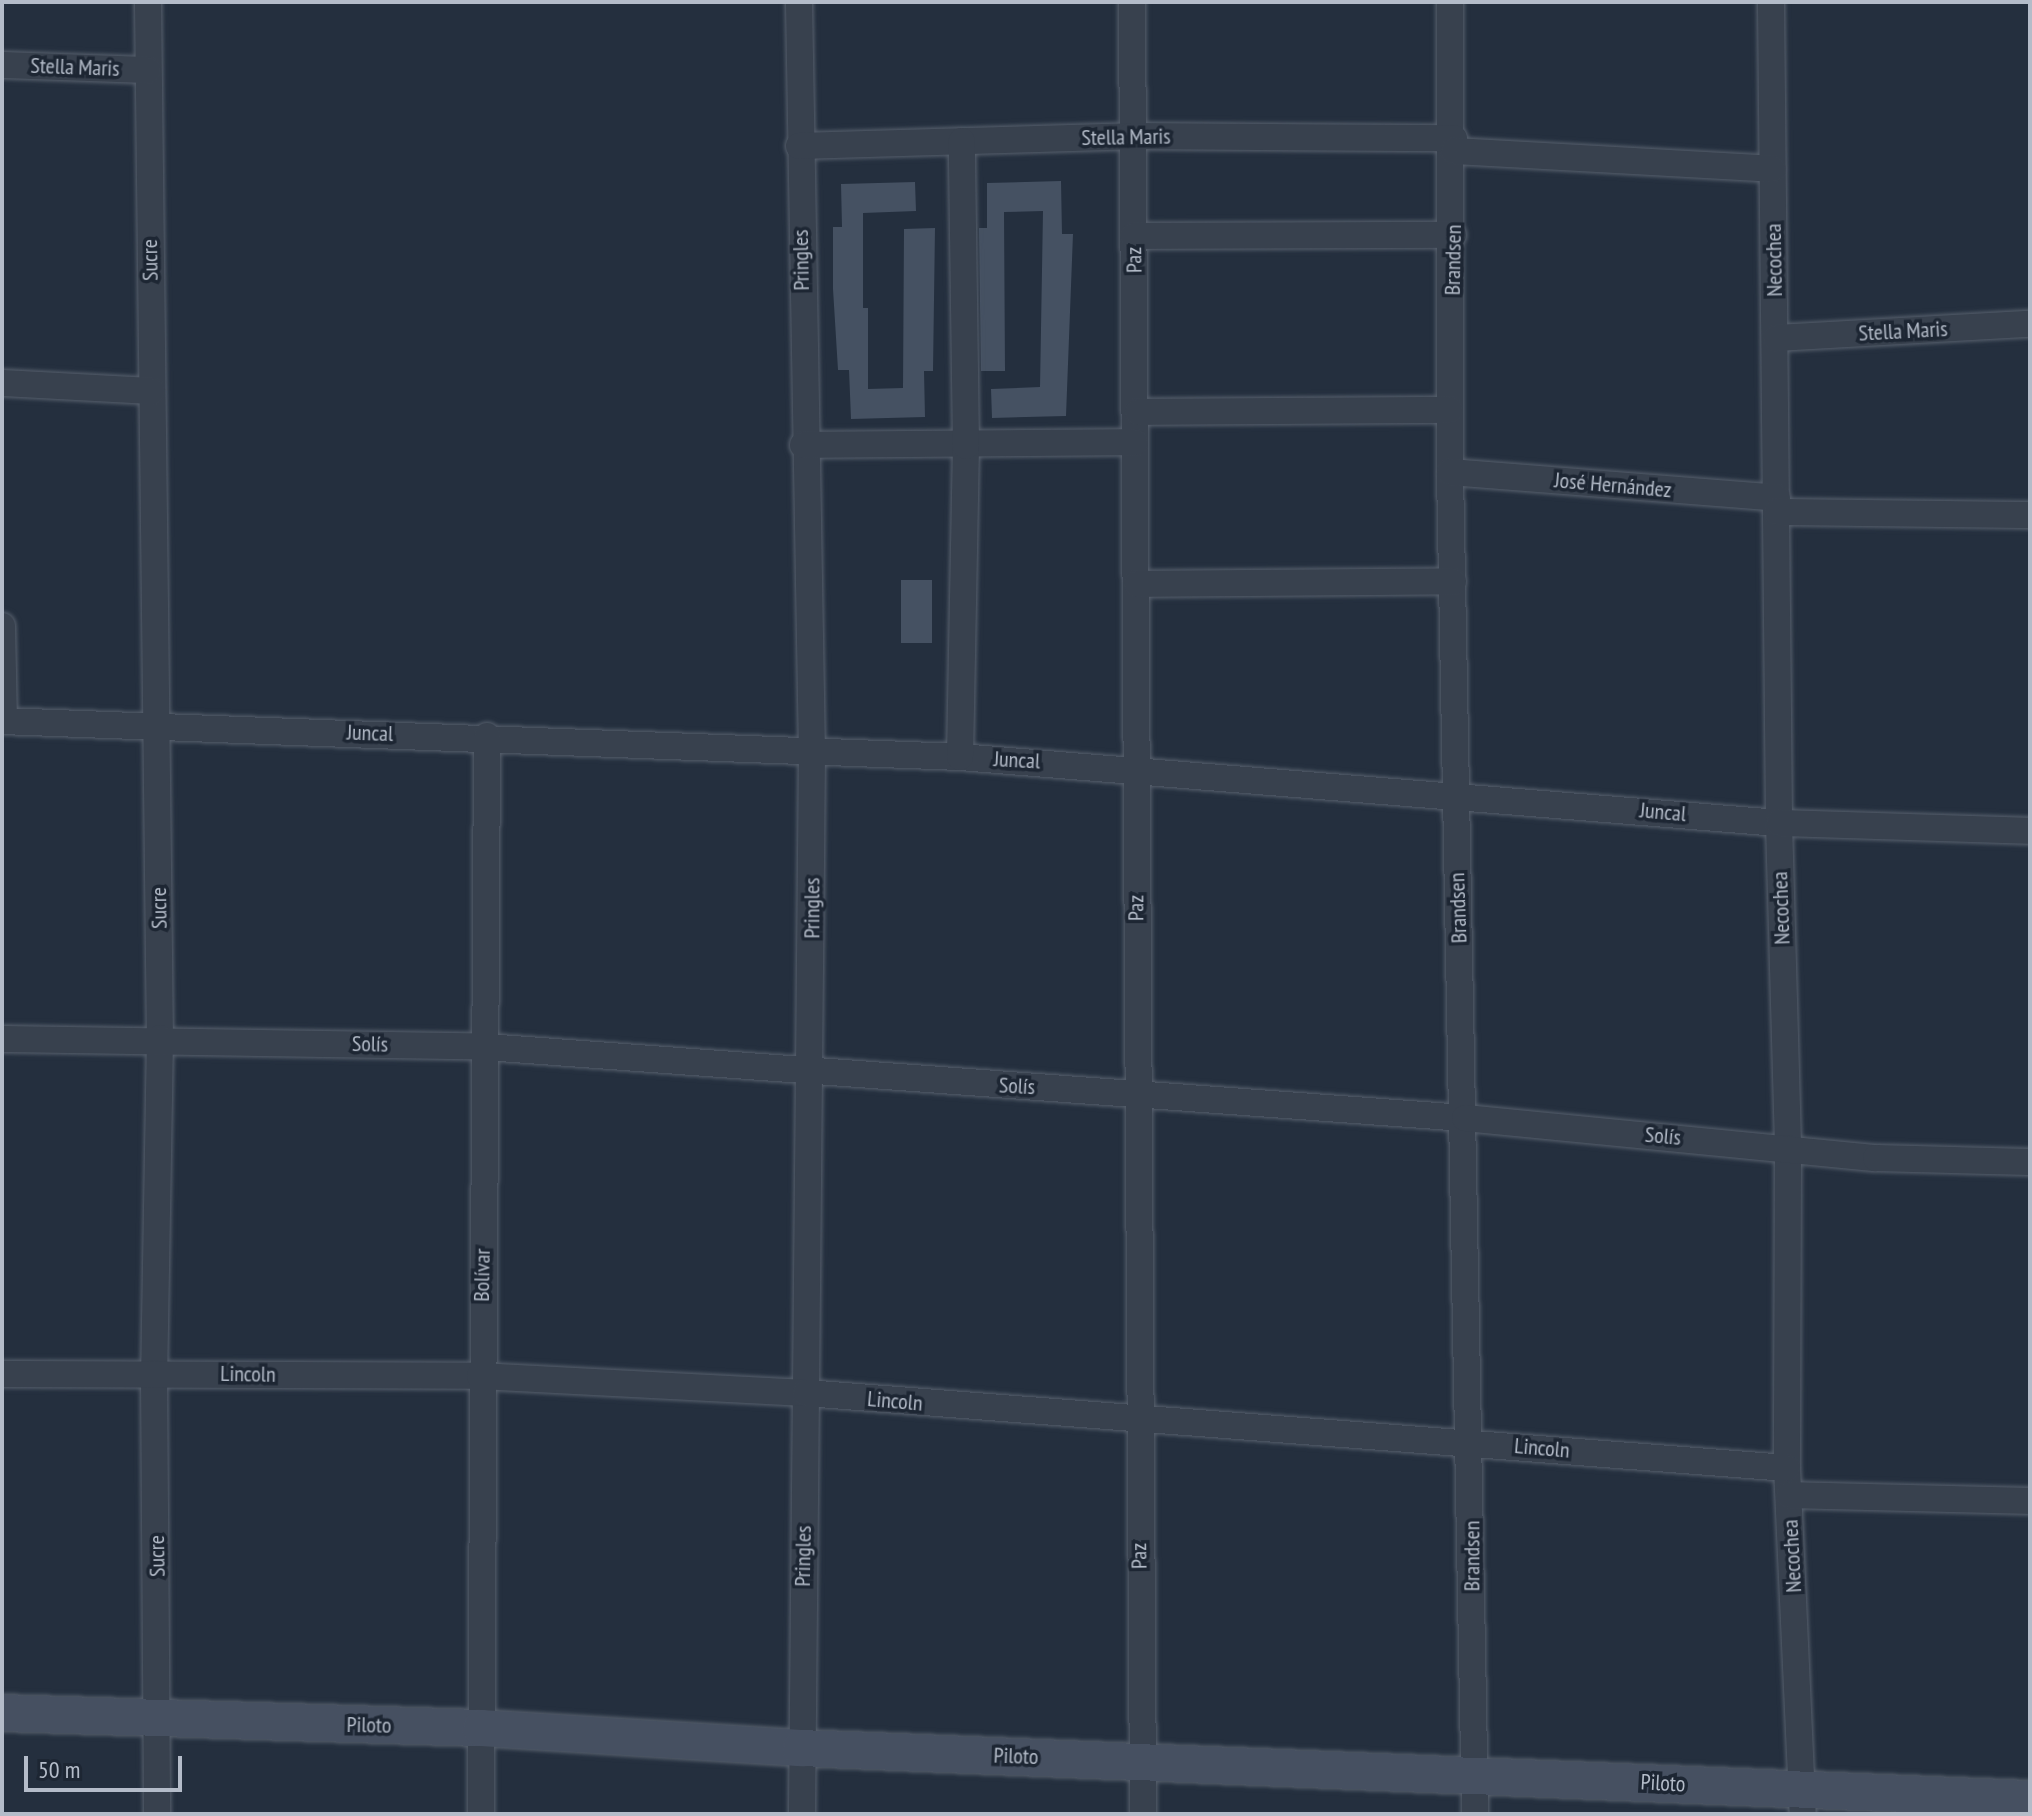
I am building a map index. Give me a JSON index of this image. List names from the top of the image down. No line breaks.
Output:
{"streets":{"main road":["Piloto"],"street":["Stella Maris","Sucre","Pringles","Paz","Brandsen","Necochea","José Hernández","Juncal","Solís","Bolívar","Lincoln"]},"crossings":[["Stella Maris","Sucre"],["Stella Maris","Pringles"],["Stella Maris","Paz"],["Stella Maris","Brandsen"],["Stella Maris","Necochea"],["Sucre","Juncal"],["Sucre","Solís"],["Sucre","Lincoln"],["Sucre","Piloto"],["Pringles","Juncal"],["Pringles","Solís"],["Pringles","Lincoln"],["Pringles","Piloto"],["Paz","Juncal"],["Paz","Solís"],["Paz","Lincoln"],["Paz","Piloto"],["Brandsen","José Hernández"],["Brandsen","Juncal"],["Brandsen","Solís"],["Brandsen","Lincoln"],["Brandsen","Piloto"],["Necochea","José Hernández"],["Necochea","Juncal"],["Necochea","Solís"],["Necochea","Lincoln"],["Necochea","Piloto"],["Juncal","Bolívar"],["Solís","Bolívar"],["Bolívar","Lincoln"],["Bolívar","Piloto"]],"scale_bar":"50 m"}
